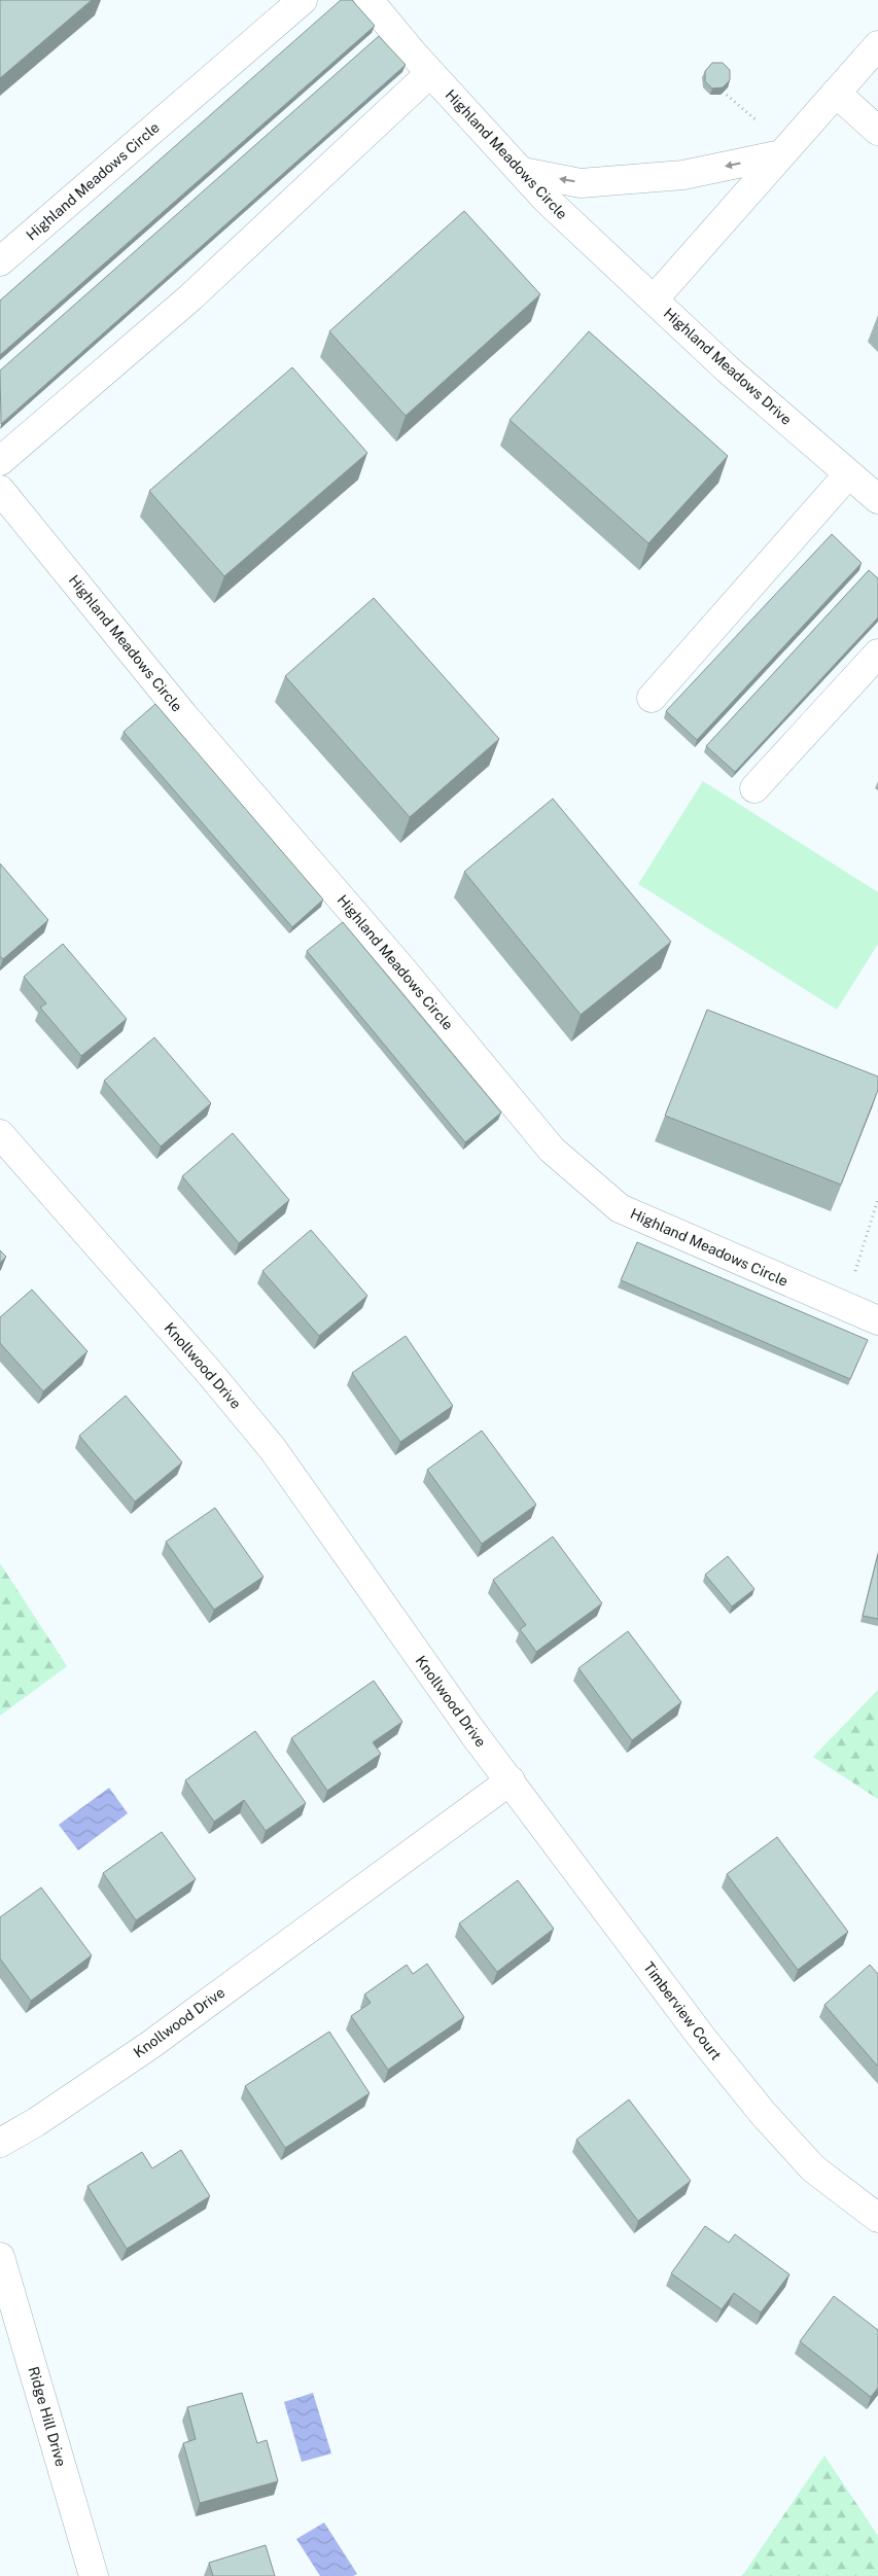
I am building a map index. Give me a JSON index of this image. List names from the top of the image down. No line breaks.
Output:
{"streets":{"street":["Highland Meadows Circle","Highland Meadows Drive","Knollwood Drive","Timberview Court","Ridge Hill Drive"]},"crossings":[["Highland Meadows Circle","Highland Meadows Drive"],["Knollwood Drive","Timberview Court"]]}
